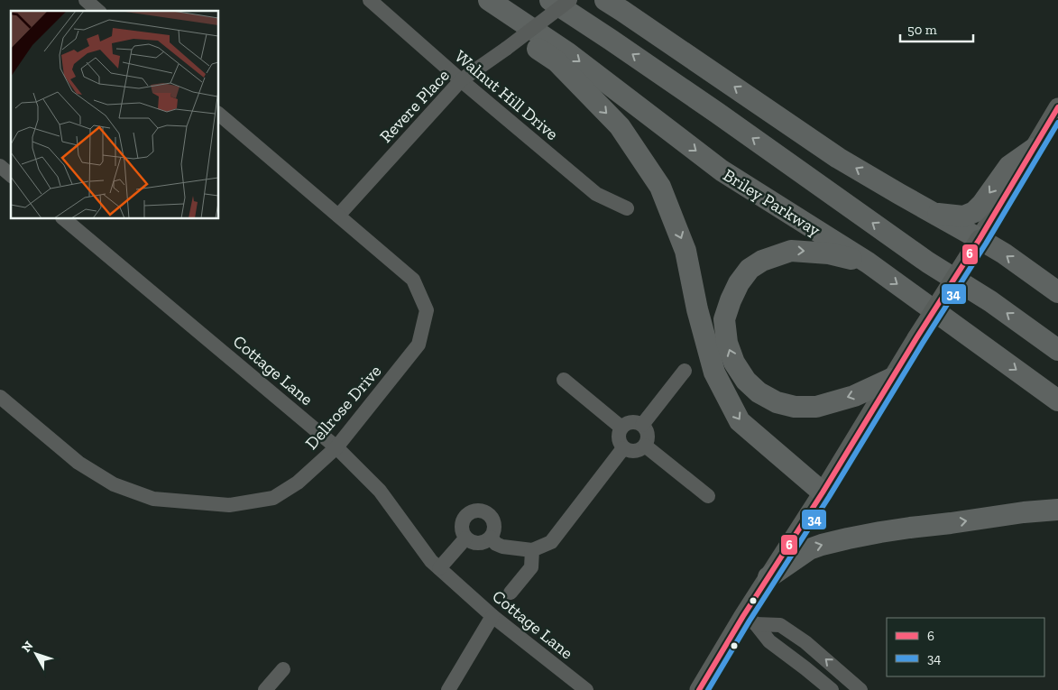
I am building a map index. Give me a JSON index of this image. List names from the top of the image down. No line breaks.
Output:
{"streets":{"highway":["Briley Parkway"],"street":["Walnut Hill Drive","Revere Place","Cottage Lane","Dellrose Drive"]},"crossings":[["Walnut Hill Drive","Revere Place"],["Revere Place","Dellrose Drive"],["Cottage Lane","Dellrose Drive"]],"lines":["transit line 6","transit line 34"],"legend":["6","34"],"scale_bar":"50 m","north":"top left"}
